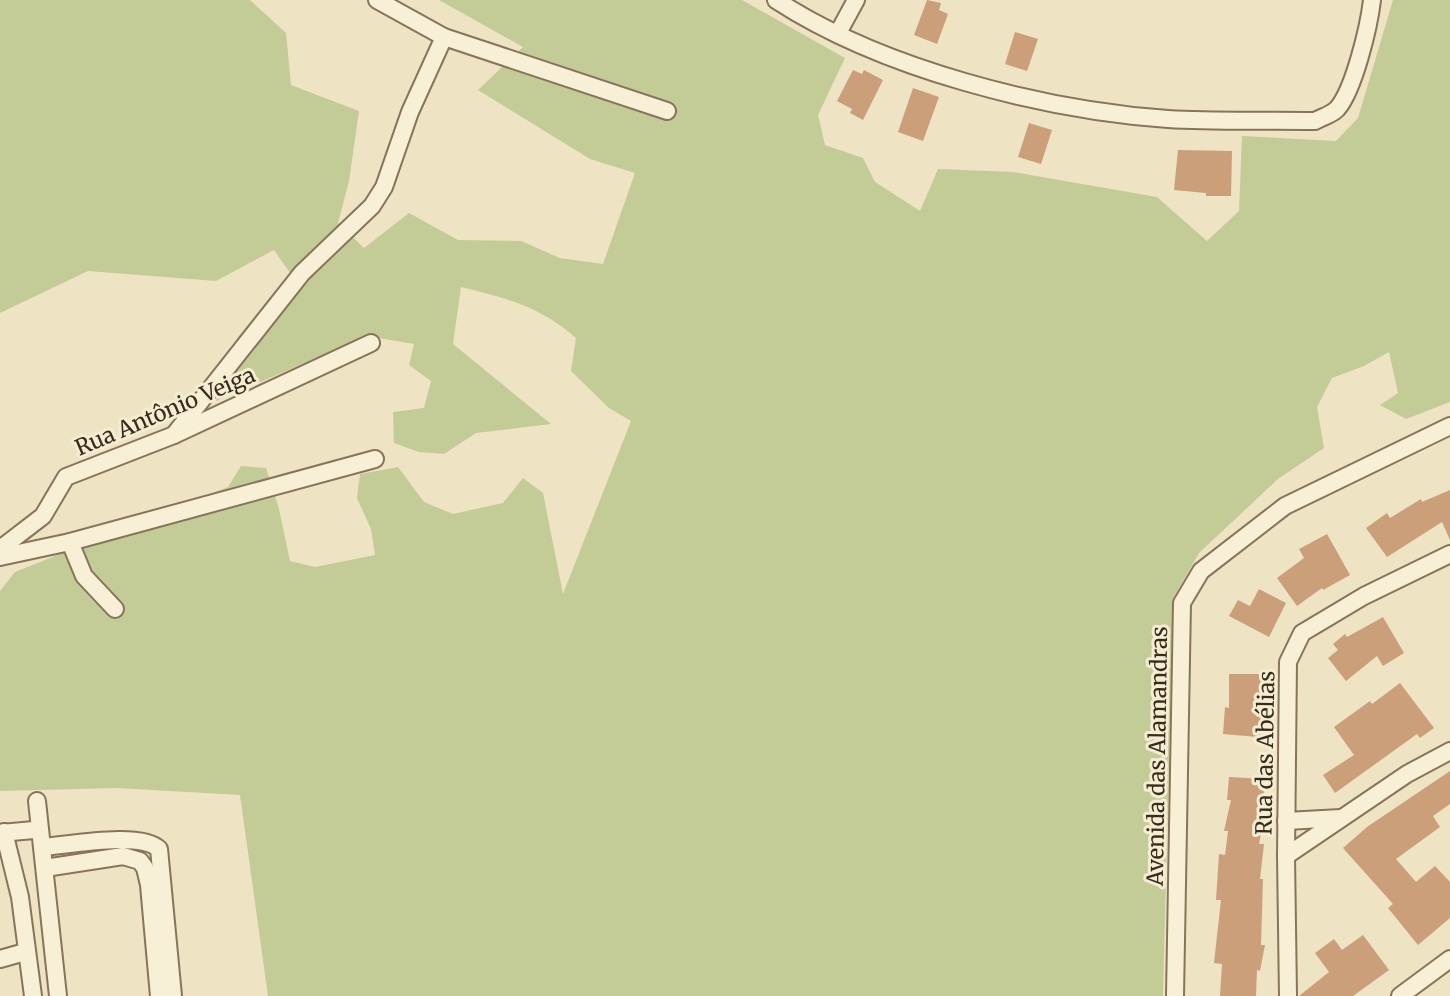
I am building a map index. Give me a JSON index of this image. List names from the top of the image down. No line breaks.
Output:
{"streets":{"street":["Rua Antônio Veiga","Rua das Abélias","Avenida das Alamandras"]}}
